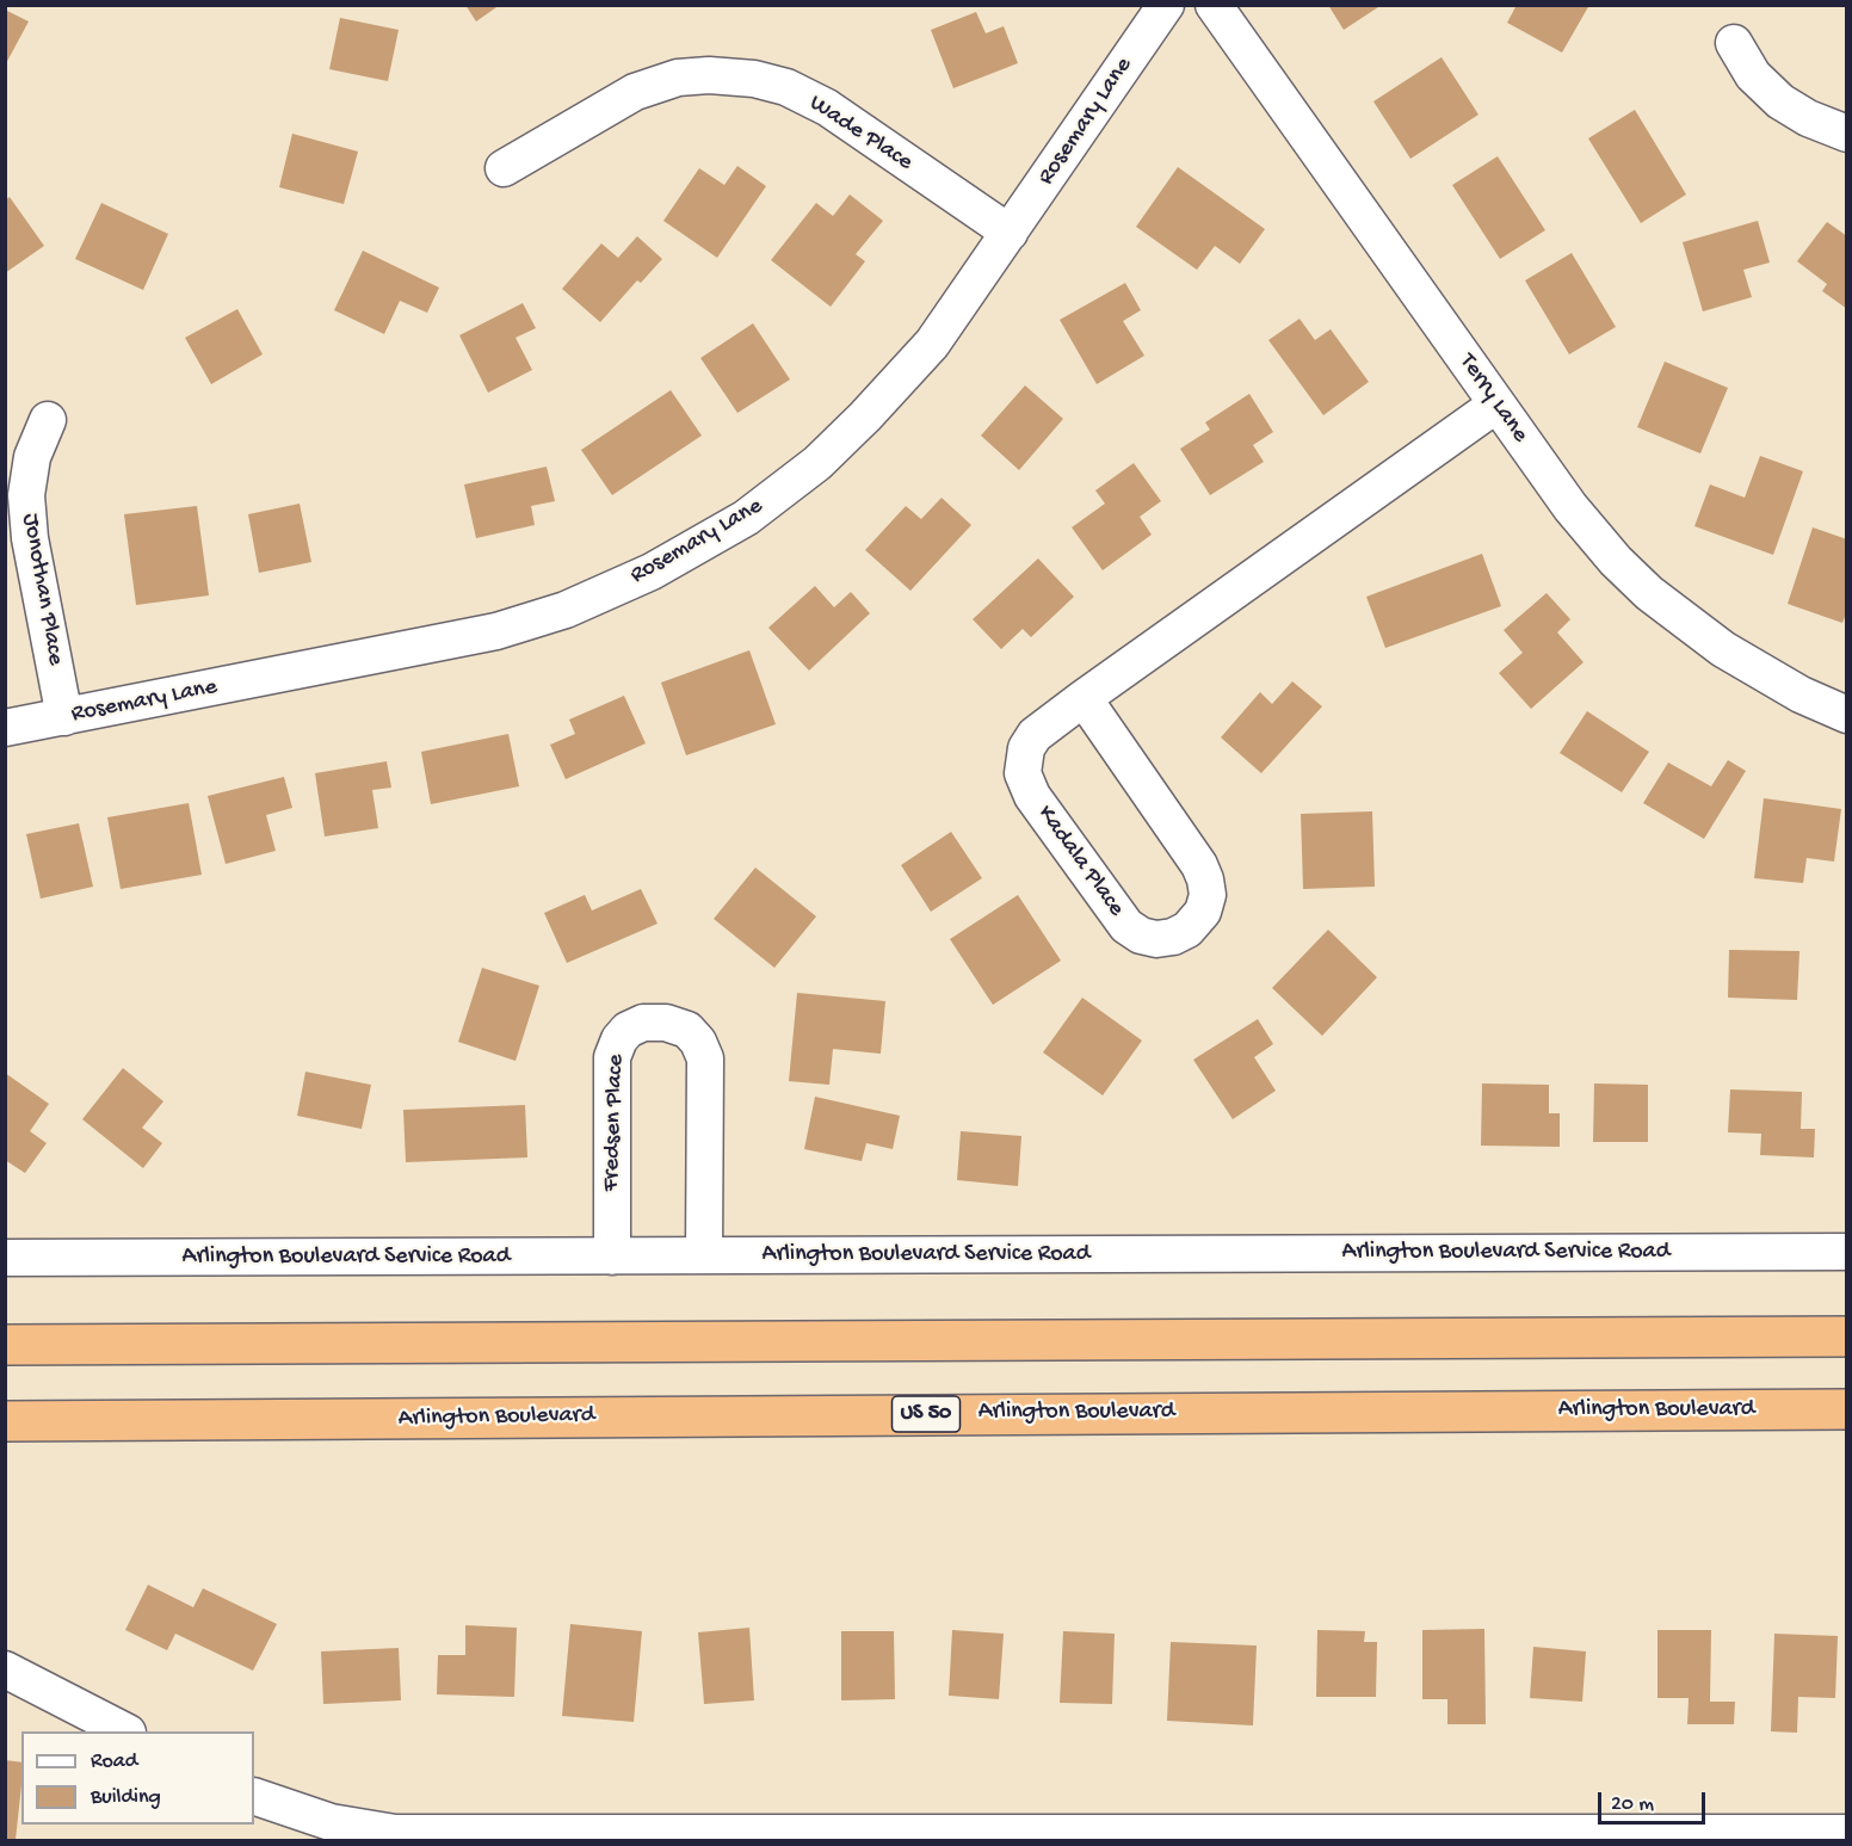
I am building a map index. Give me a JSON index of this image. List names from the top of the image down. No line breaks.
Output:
{"streets":{"highway":["Arlington Boulevard","US 50"],"street":["Rosemary Lane","Wade Place","Terry Lane","Jonothan Place","Kadala Place","Fredsen Place","Arlington Boulevard Service Road"]},"crossings":[["Rosemary Lane","Wade Place"],["Rosemary Lane","Jonothan Place"],["Terry Lane","Kadala Place"],["Fredsen Place","Arlington Boulevard Service Road"]],"legend":["Road","Building"],"scale_bar":"20 m"}
